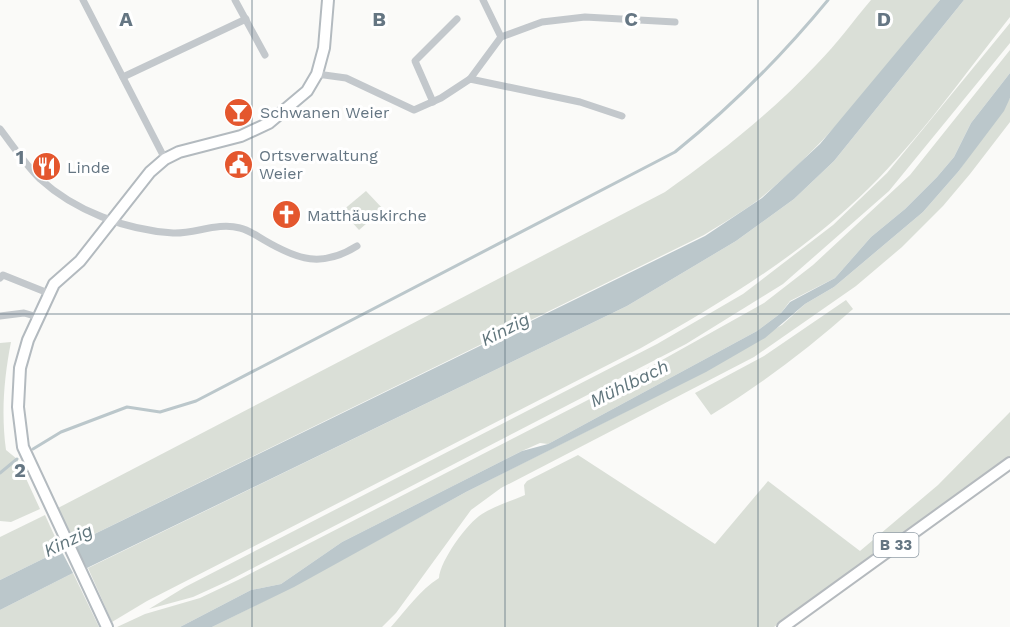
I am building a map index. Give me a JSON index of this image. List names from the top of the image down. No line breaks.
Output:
{"streets":{"street":["B 33"]},"water":["Kinzig","Mühlbach"],"places":{"bar":["Schwanen Weier"],"public building":["Ortsverwaltung Weier"],"restaurant":["Linde"],"church":["Matthäuskirche"]},"grid":{"columns":["A","B","C","D"],"rows":["1","2"]}}
